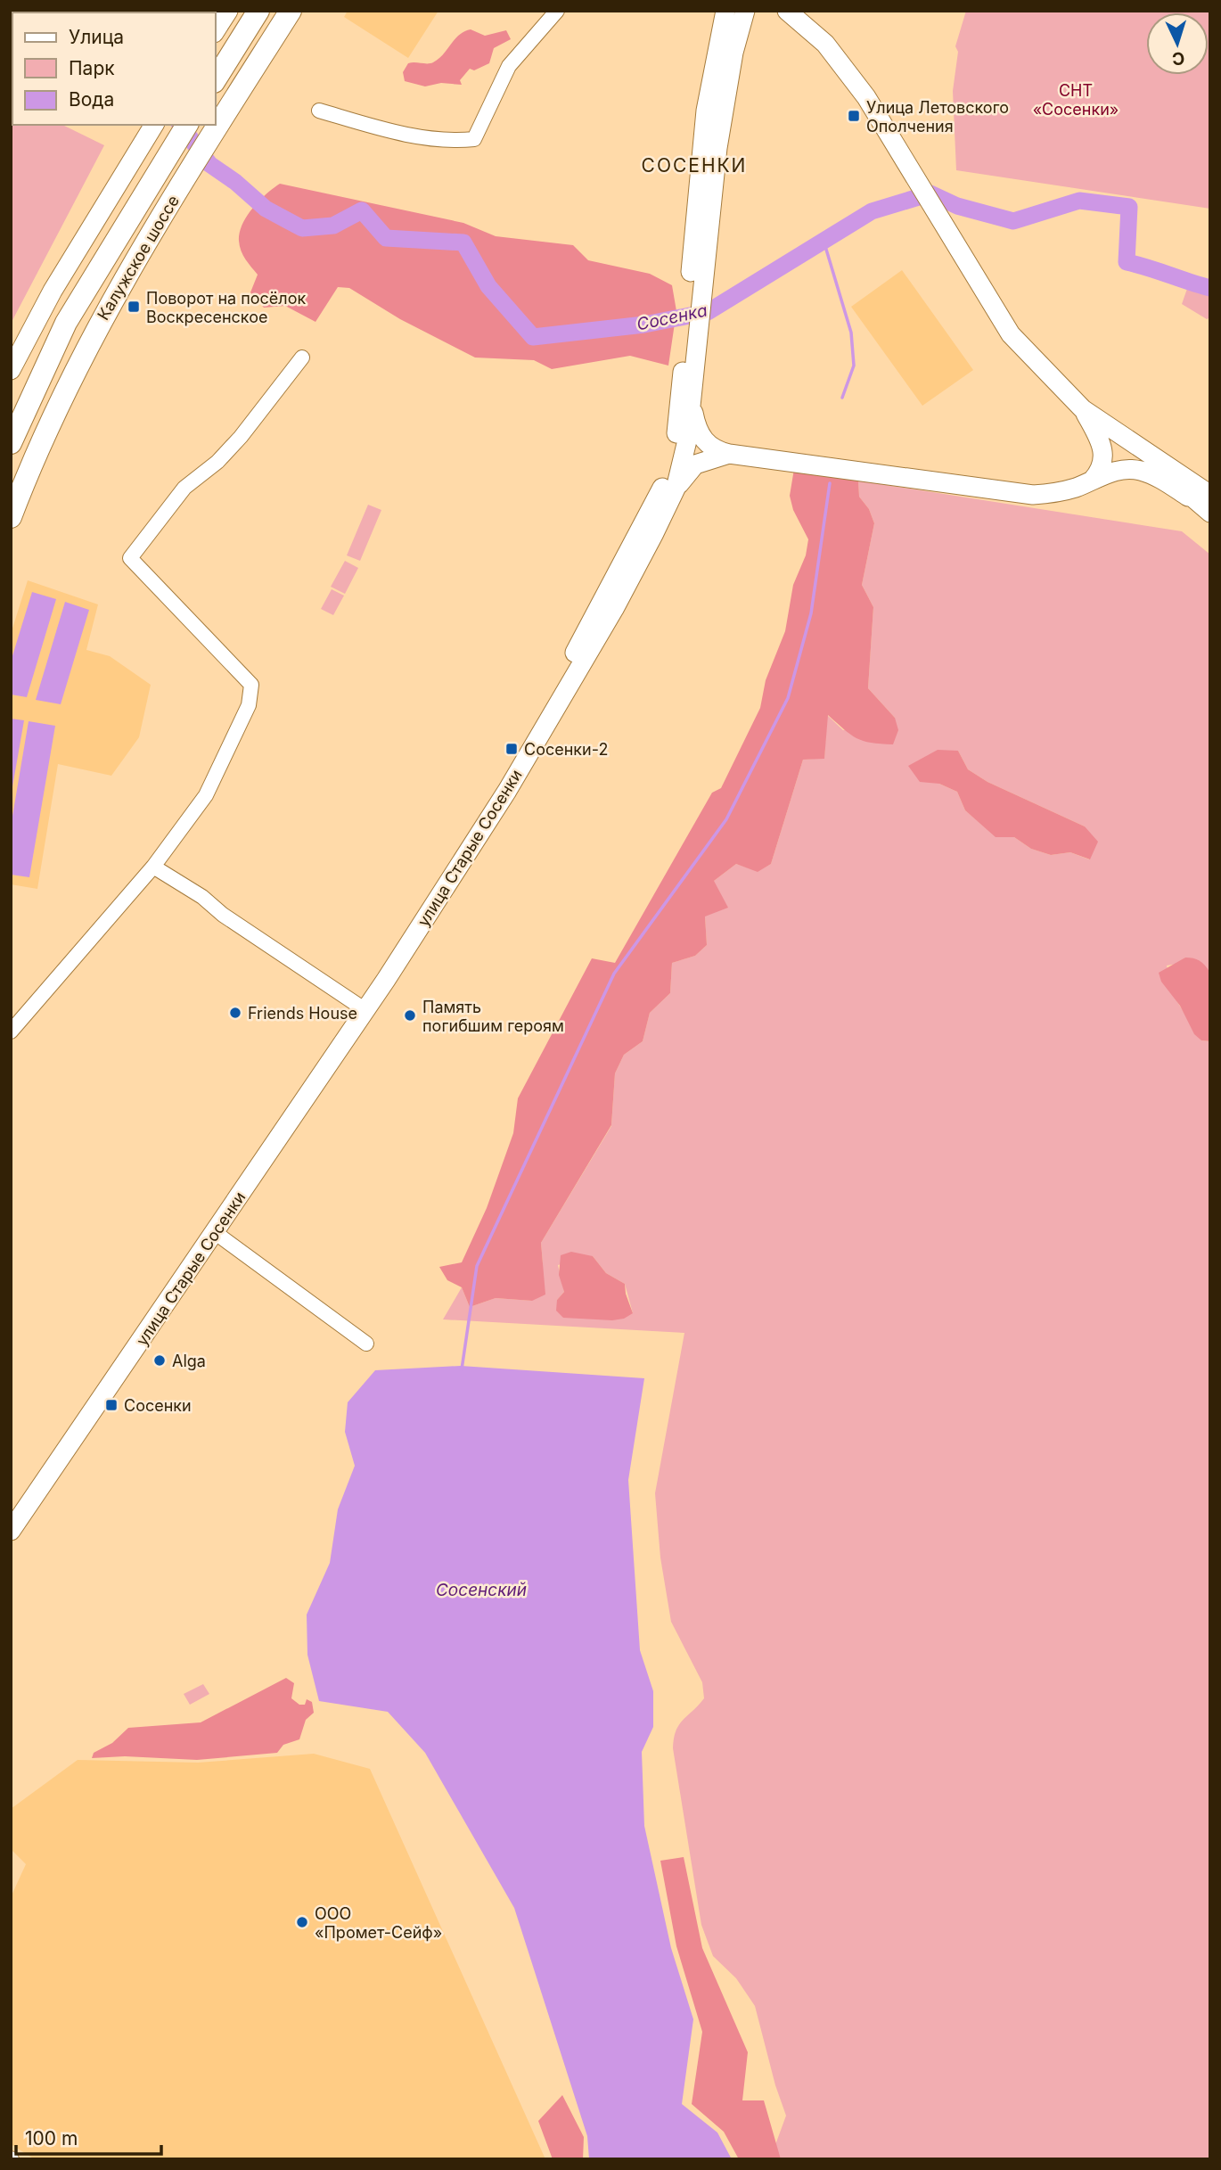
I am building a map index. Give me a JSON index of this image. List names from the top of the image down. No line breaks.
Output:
{"streets":{"highway":["Калужское шоссе"],"main road":["улица Старые Сосенки"]},"districts":["СОСЕНКИ"],"water":["Сосенка","Сосенский"],"parks":["СНТ «Сосенки»"],"places":{"transit":["Улица Летовского Ополчения","Поворот на посёлок Воскресенское","Сосенки-2","Сосенки"],"other":["Friends House","Память погибшим героям","Alga","ООО «Промет-Сейф»"]},"legend":["Улица","Парк","Вода"],"scale_bar":"100 m","north":"bottom"}
